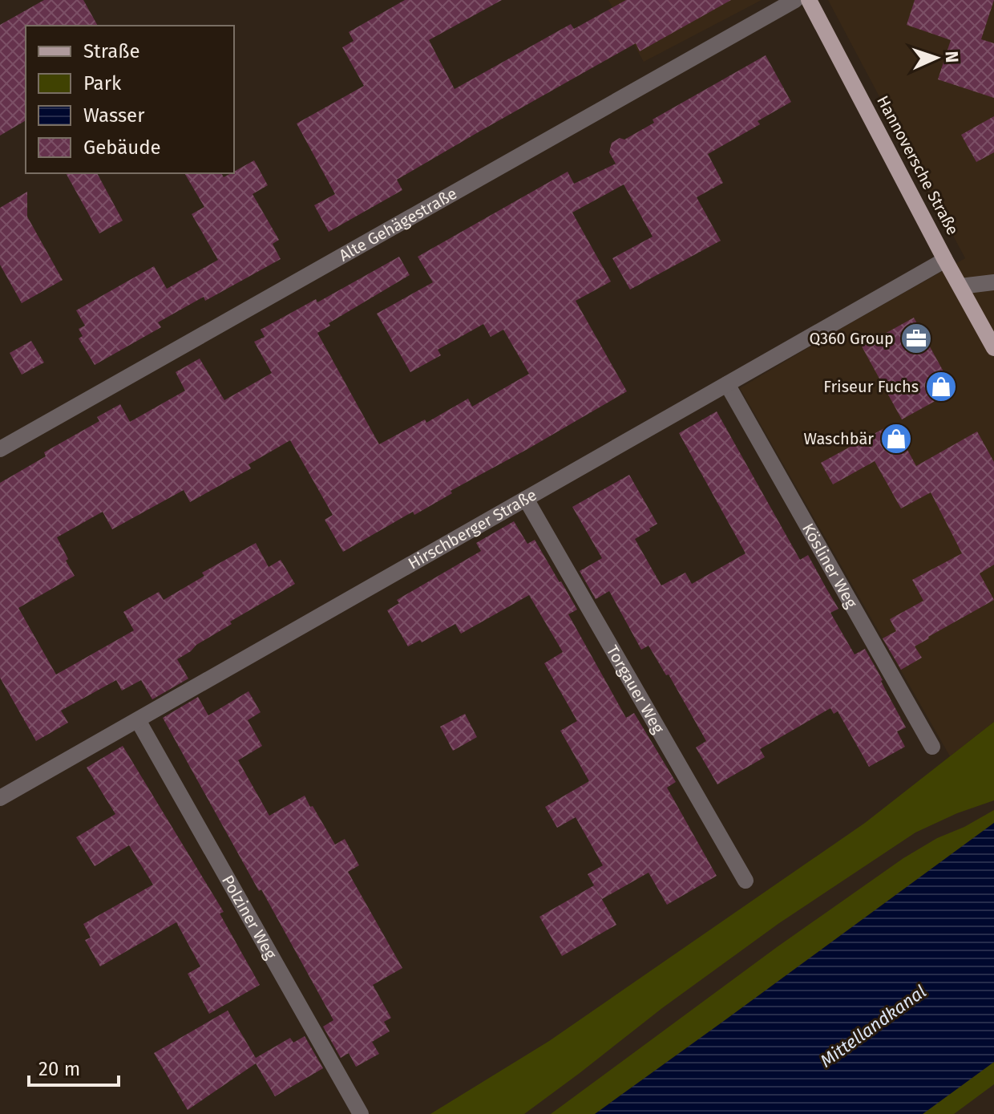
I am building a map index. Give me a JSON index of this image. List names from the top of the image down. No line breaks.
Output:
{"streets":{"main road":["Hannoversche Straße"],"street":["Alte Gehägestraße","Hirschberger Straße","Kösliner Weg","Torgauer Weg","Polziner Weg"]},"crossings":[["Hannoversche Straße","Hirschberger Straße"],["Hirschberger Straße","Kösliner Weg"],["Hirschberger Straße","Torgauer Weg"],["Hirschberger Straße","Polziner Weg"]],"water":["Mittellandkanal"],"places":{"office":["Q360 Group"],"shop":["Friseur Fuchs","Waschbär"]},"legend":["Straße","Park","Wasser","Gebäude"],"scale_bar":"20 m","north":"right"}
